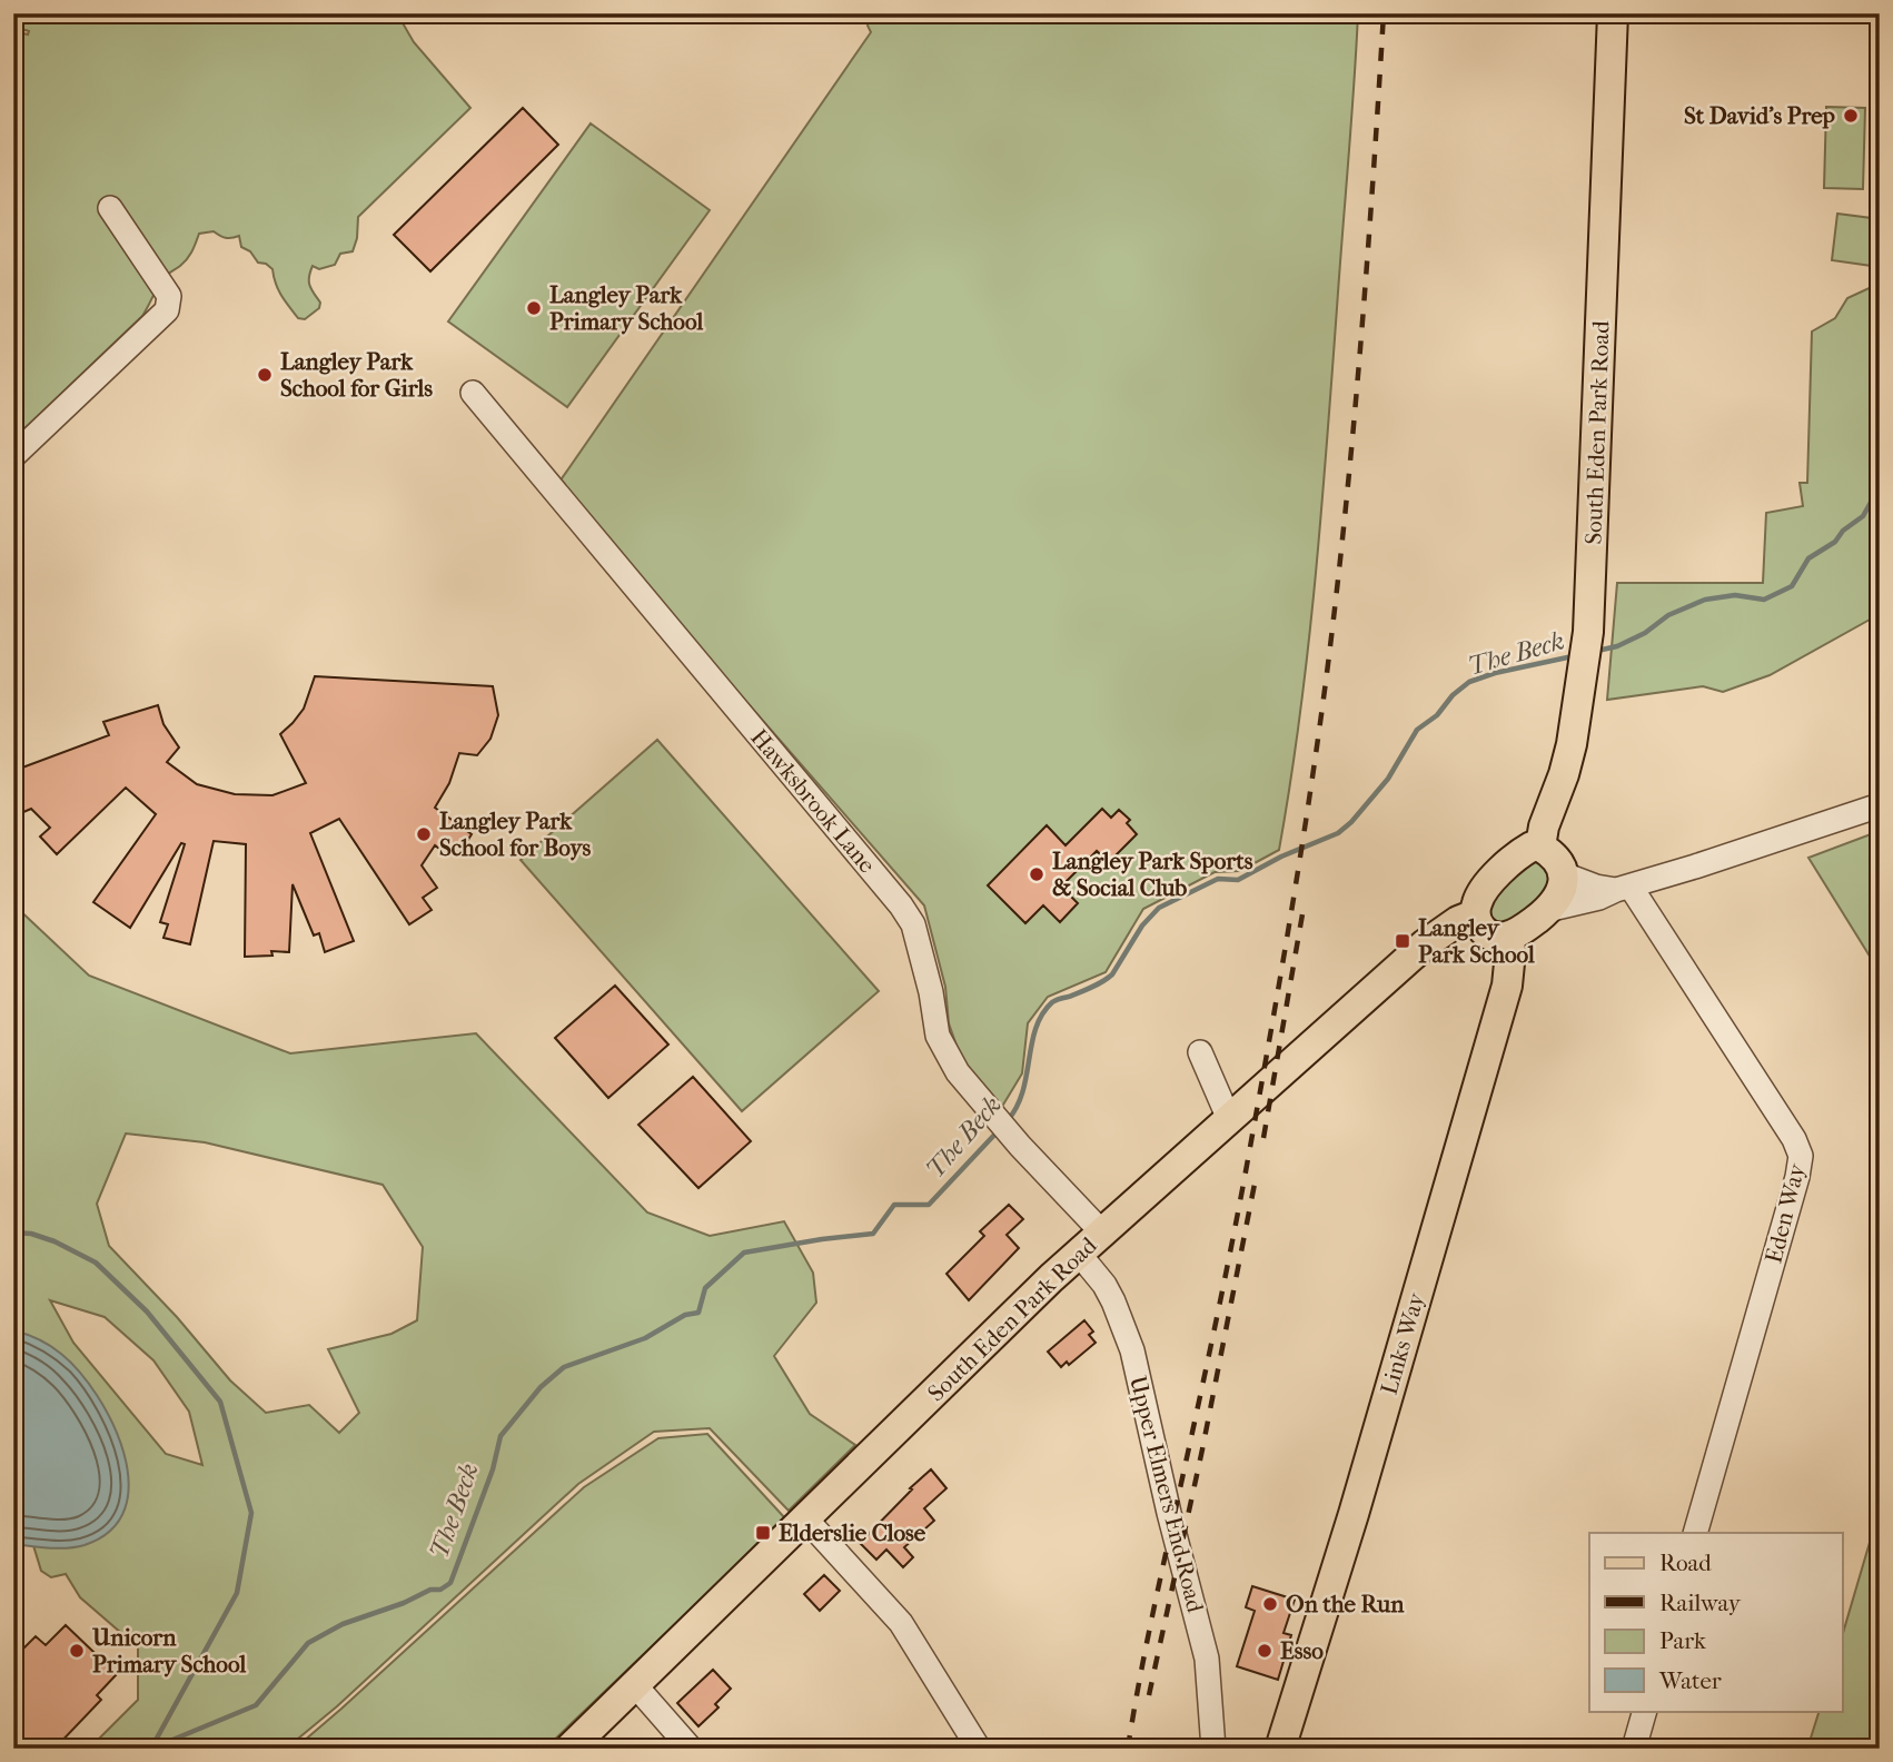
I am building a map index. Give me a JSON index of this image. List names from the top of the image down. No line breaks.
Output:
{"streets":{"main road":["South Eden Park Road","Links Way"],"street":["Hawksbrook Lane","Eden Way","Upper Elmers End Road"]},"crossings":[["South Eden Park Road","Hawksbrook Lane"],["South Eden Park Road","Links Way"],["South Eden Park Road","Upper Elmers End Road"]],"water":["The Beck"],"places":{"other":["St David's Prep","Langley Park Primary School","Langley Park School for Girls","Langley Park School for Boys","Langley Park Sports & Social Club","On the Run","Unicorn Primary School","Esso"],"transit":["Langley Park School","Elderslie Close"]},"legend":["Road","Railway","Park","Water"]}
